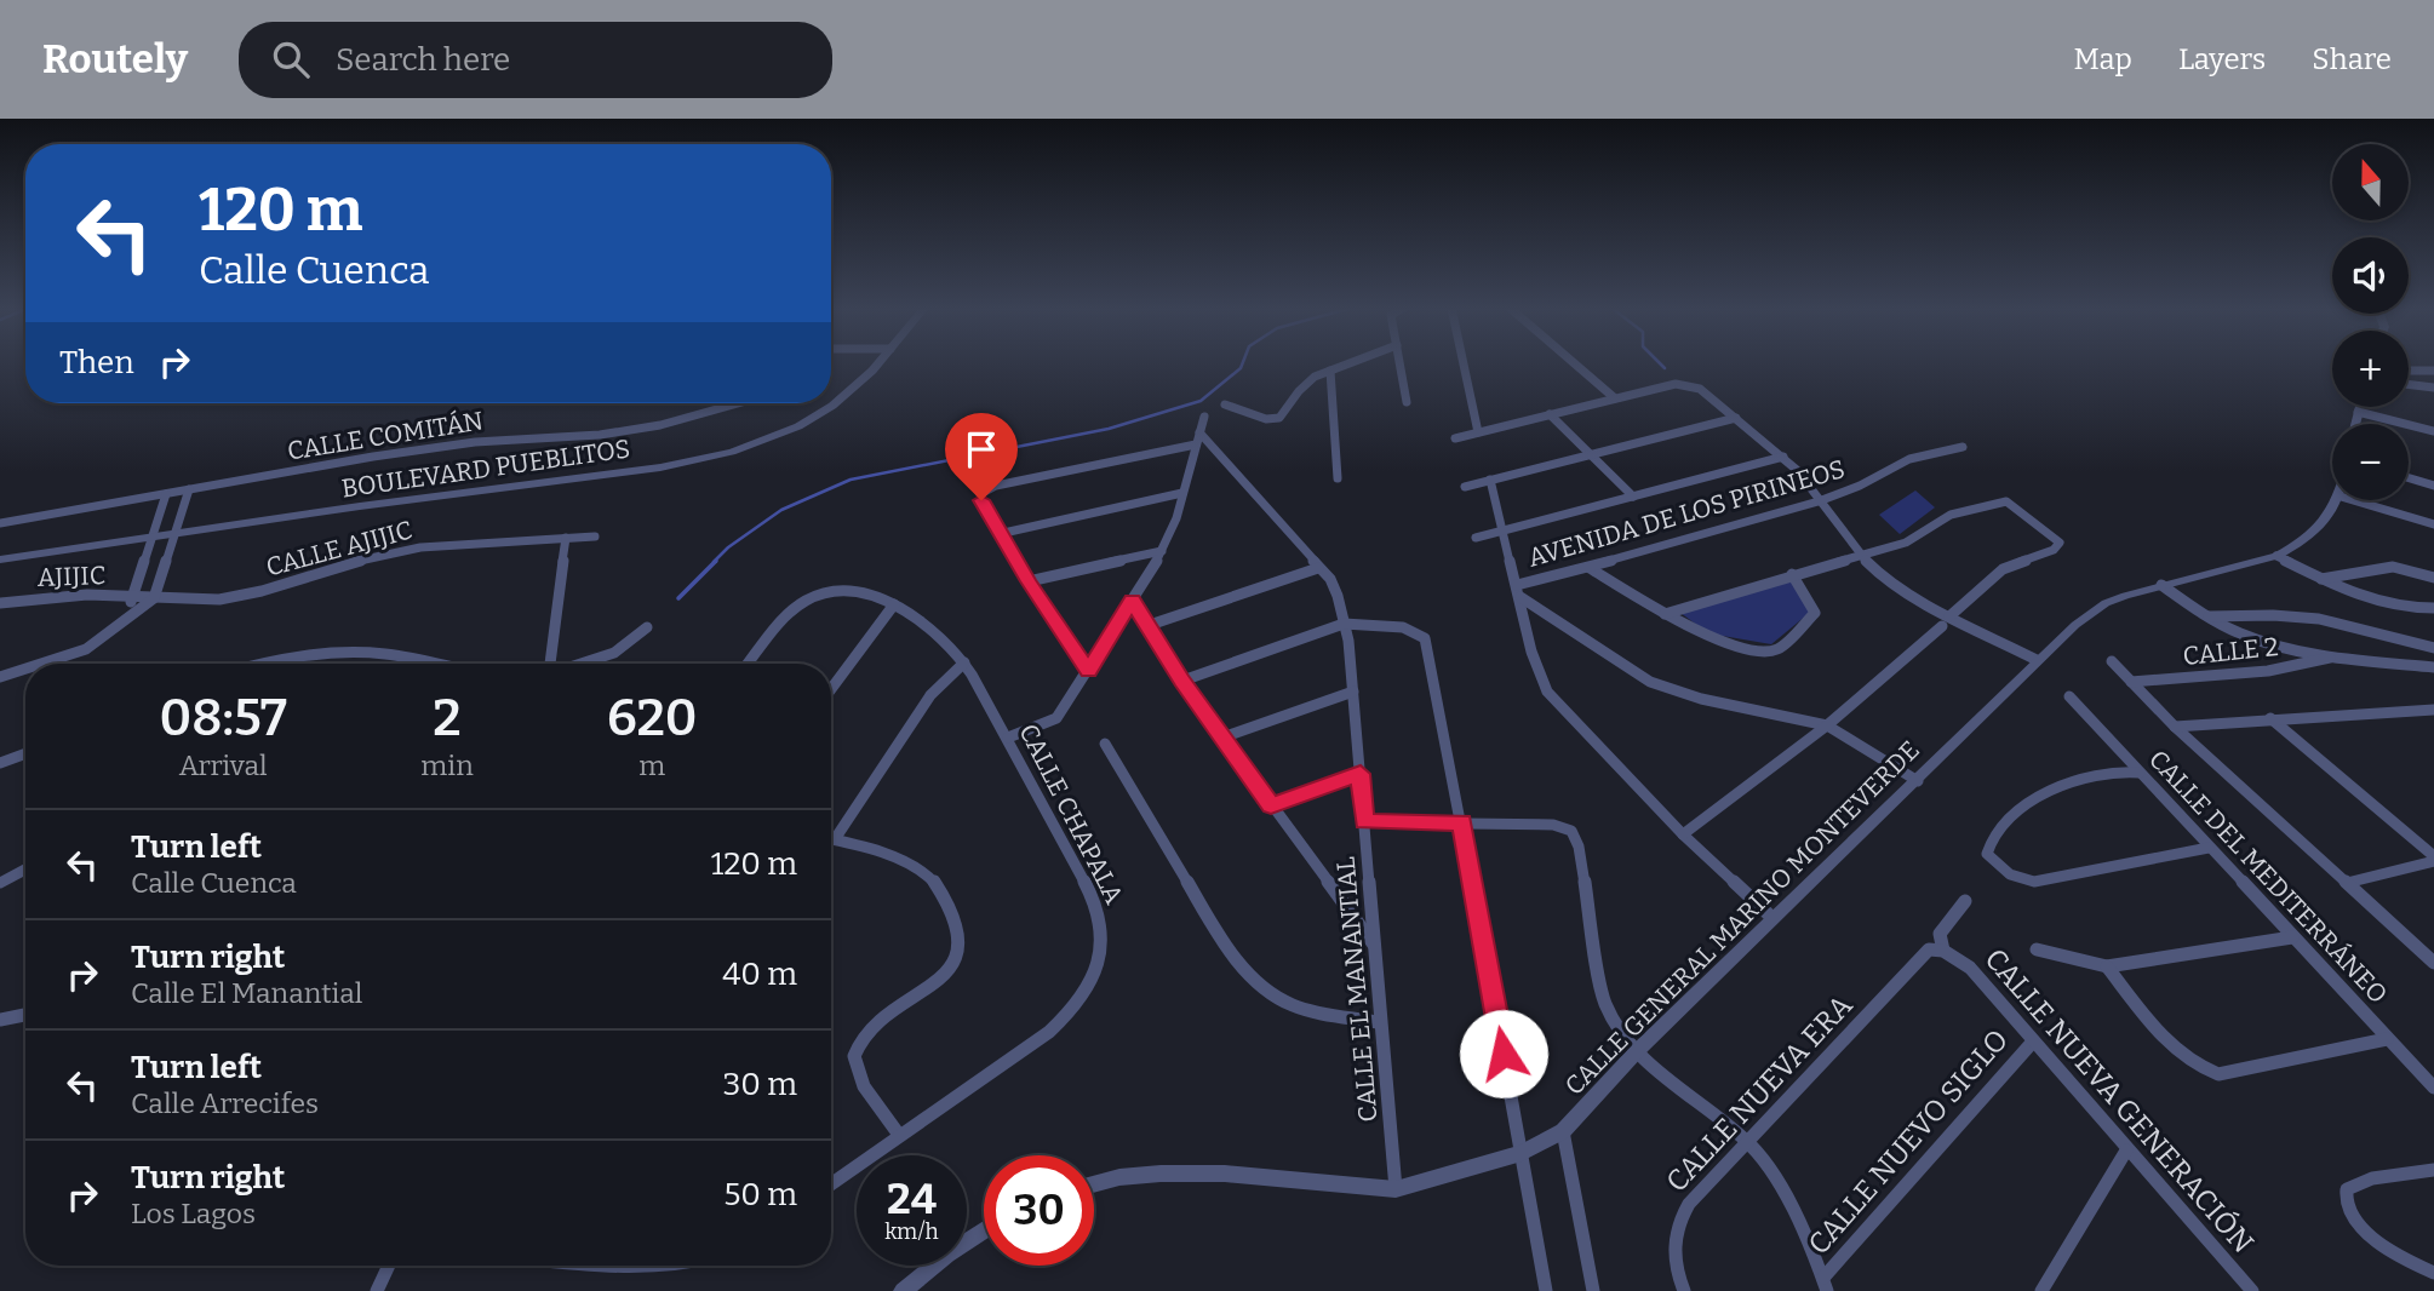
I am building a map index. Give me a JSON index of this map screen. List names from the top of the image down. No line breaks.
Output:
{"streets":{"street":["CALLE COMITÁN","BOULEVARD PUEBLITOS","AVENIDA DE LOS PIRINEOS","CALLE AJIJIC","AJIJIC","CALLE 2","CALLE CHAPALA","CALLE DEL MEDITERRÁNEO","CALLE GENERAL MARINO MONTEVERDE","CALLE EL MANANTIAL","CALLE NUEVA ERA","CALLE NUEVA GENERACIÓN","CALLE NUEVO SIGLO"]},"crossings":[["CALLE AJIJIC","AJIJIC"],["CALLE GENERAL MARINO MONTEVERDE","CALLE EL MANANTIAL"],["CALLE NUEVA ERA","CALLE NUEVA GENERACIÓN"],["CALLE NUEVA GENERACIÓN","CALLE NUEVO SIGLO"]],"north":"top","page":{"header":"Routely","search":"Search here","nav":["Map","Layers","Share"],"map_buttons":["+","−"],"turn":["120 m","Calle Cuenca"],"then":"Then","eta":["08:57","Arrival","2","min","620","m"],"list":[{"name":"Turn left","note":"Calle Cuenca","value":"120 m"},{"name":"Turn right","note":"Calle El Manantial","value":"40 m"},{"name":"Turn left","note":"Calle Arrecifes","value":"30 m"},{"name":"Turn right","note":"Los Lagos","value":"50 m"}],"speed":"24 km/h","limit":"30"}}
